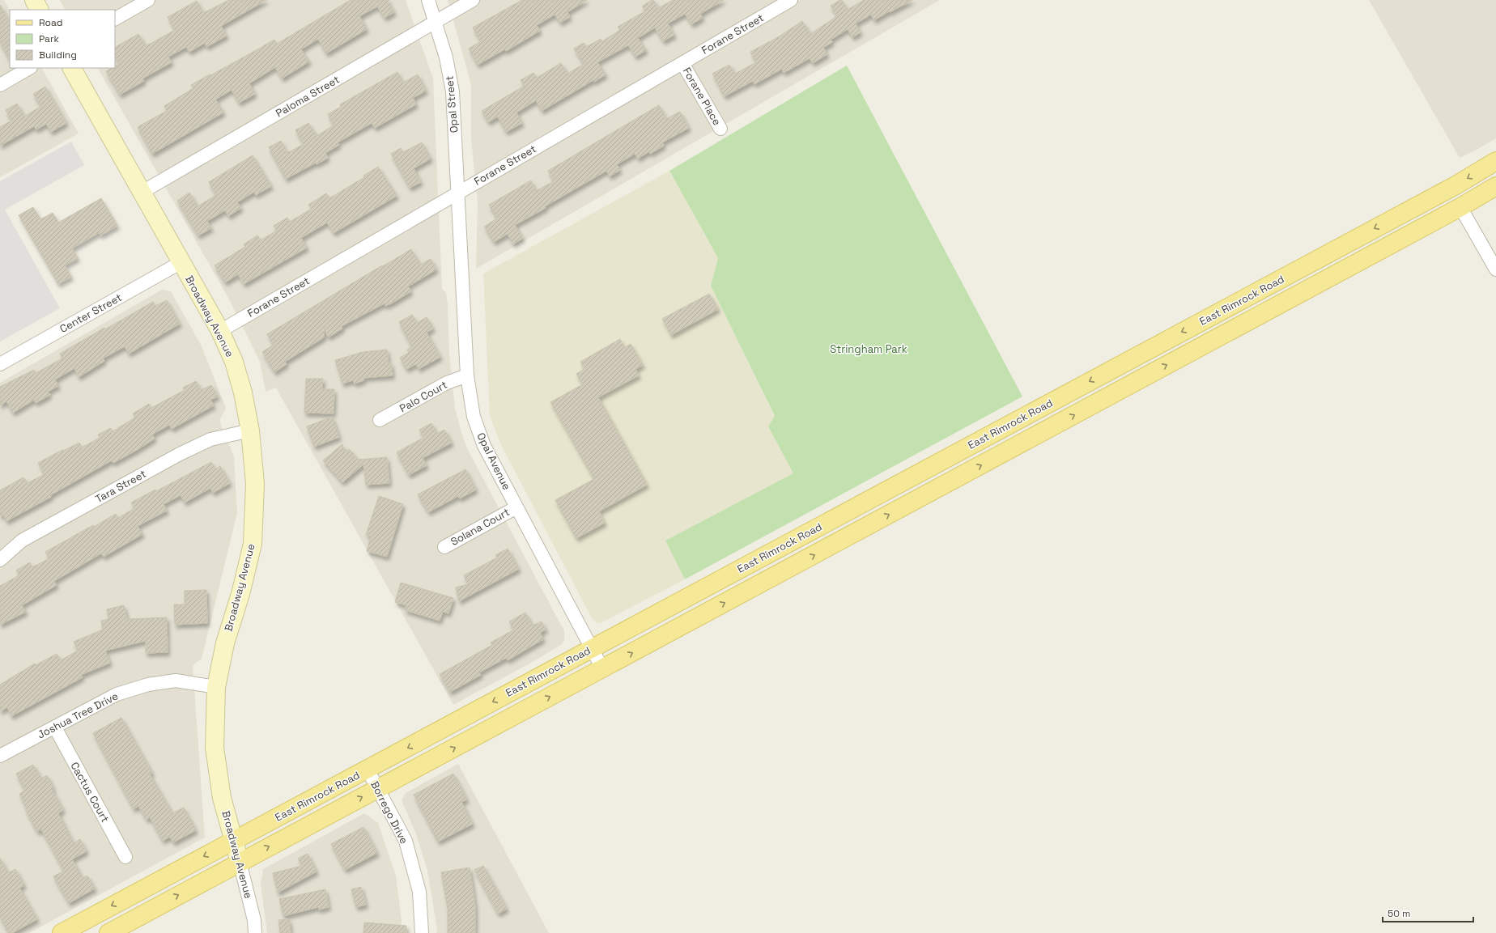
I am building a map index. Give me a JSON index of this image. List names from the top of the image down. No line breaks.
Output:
{"streets":{"main road":["East Rimrock Road"],"street":["Forane Street","Paloma Street","Forane Place","Opal Street","Center Street","Broadway Avenue","Palo Court","Opal Avenue","Tara Street","Solana Court","Joshua Tree Drive","Cactus Court","Borrego Drive"]},"crossings":[["Forane Street","Forane Place"],["Forane Street","Opal Street"],["Forane Street","Broadway Avenue"],["Forane Street","Opal Avenue"],["Paloma Street","Opal Street"],["Paloma Street","Broadway Avenue"],["Opal Street","Opal Avenue"],["East Rimrock Road","Broadway Avenue"],["East Rimrock Road","Opal Avenue"],["East Rimrock Road","Borrego Drive"],["Center Street","Broadway Avenue"],["Broadway Avenue","Tara Street"],["Broadway Avenue","Joshua Tree Drive"],["Palo Court","Opal Avenue"],["Opal Avenue","Solana Court"],["Joshua Tree Drive","Cactus Court"]],"parks":["Stringham Park"],"legend":["Road","Park","Building"],"scale_bar":"50 m"}
